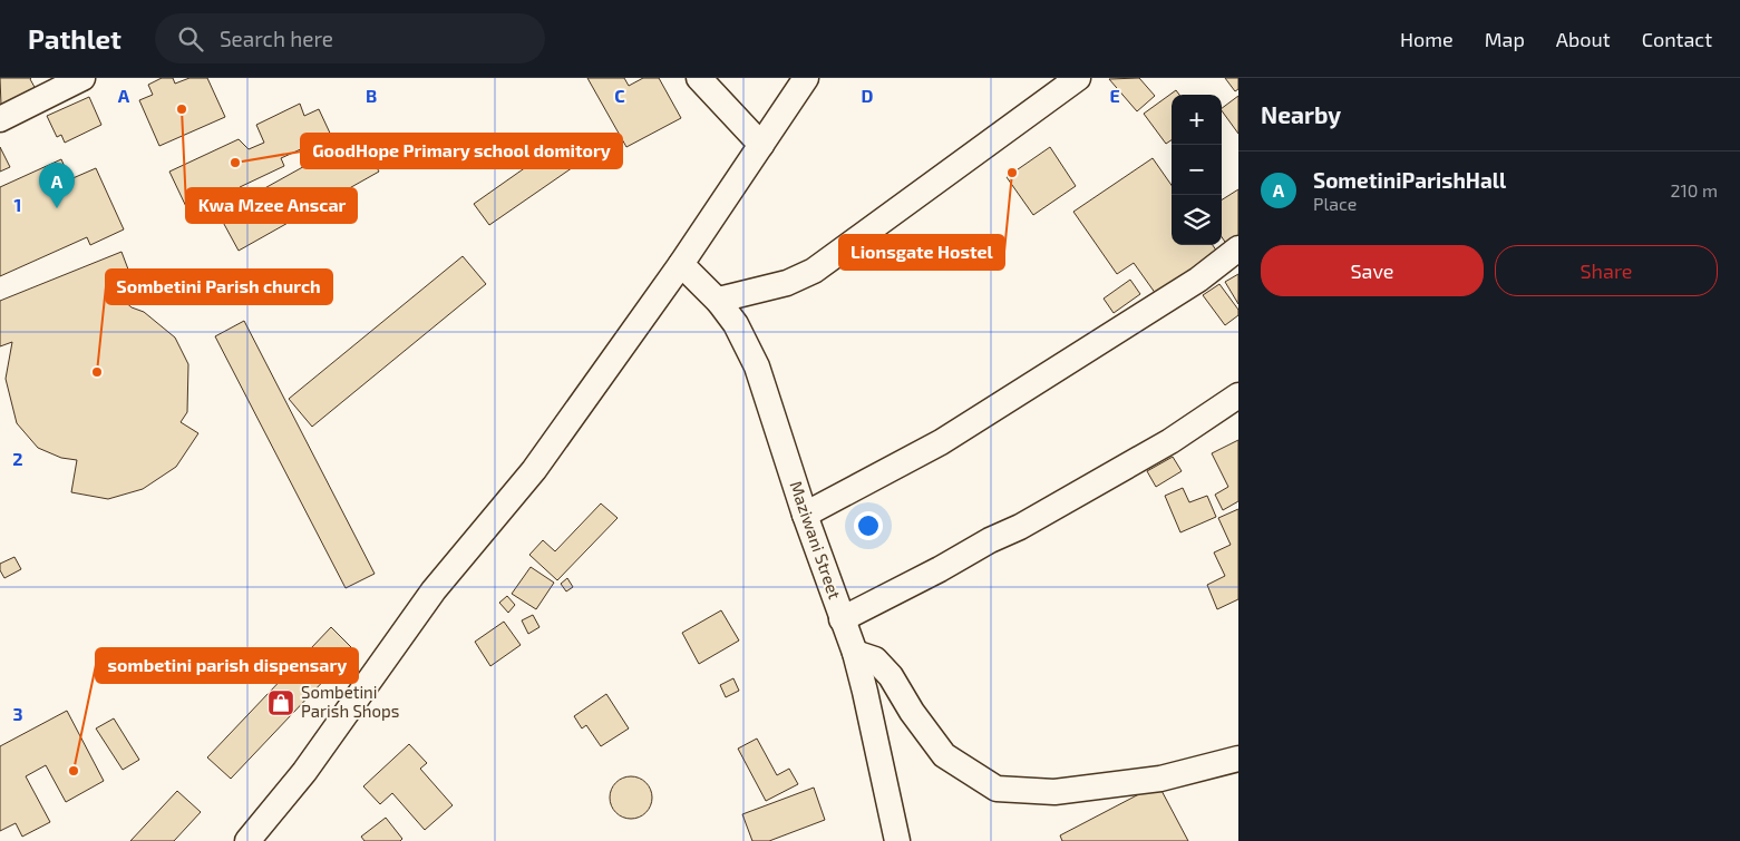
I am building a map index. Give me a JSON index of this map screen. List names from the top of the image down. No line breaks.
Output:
{"streets":{"street":["Maziwani Street"]},"places":{"other":["Kwa Mzee Anscar","GoodHope Primary school domitory","Lionsgate Hostel","Sombetini Parish church","sombetini parish dispensary"],"shop":["Sombetini Parish Shops"]},"page":{"header":"Pathlet","search":"Search here","nav":["Home","Map","About","Contact"],"heading":"Nearby","map_buttons":["+","−"],"list":[{"mark":"A","name":"SometiniParishHall","note":"Place","value":"210 m"}],"pins":"A","buttons":["Save","Share"]},"grid":{"columns":["A","B","C","D","E"],"rows":["1","2","3"]}}
